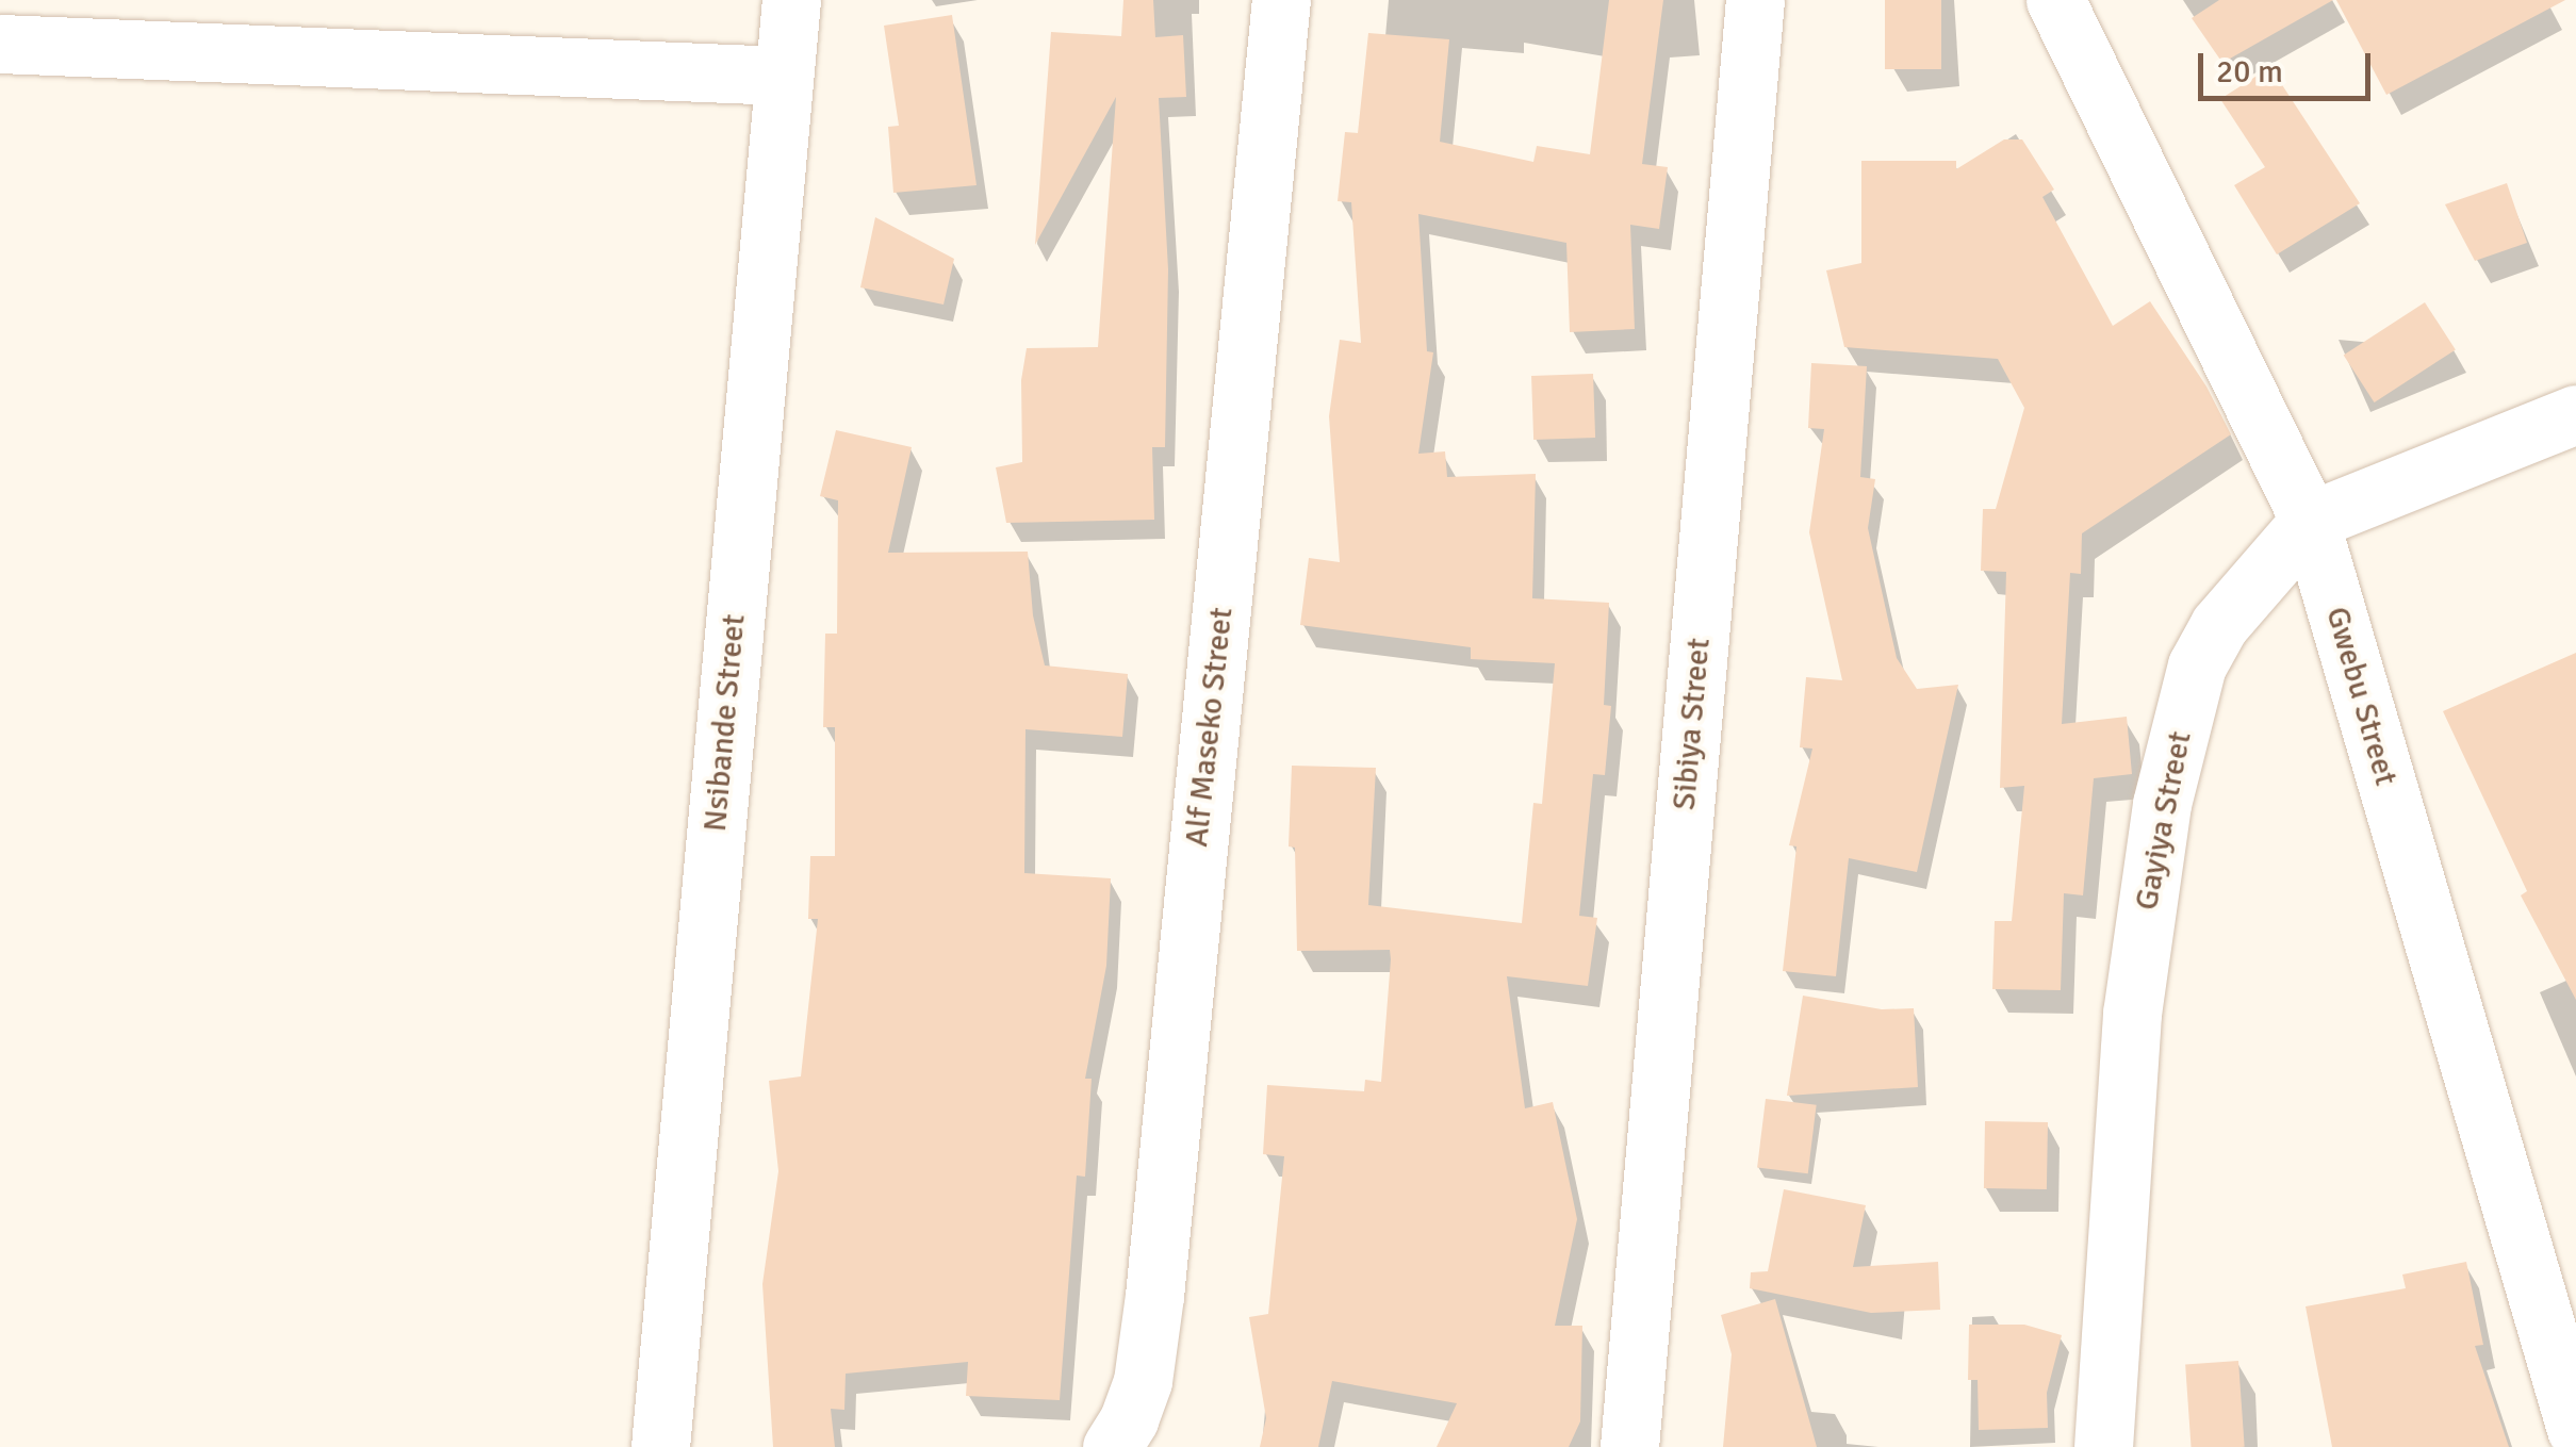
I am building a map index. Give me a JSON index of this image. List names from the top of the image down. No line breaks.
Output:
{"streets":{"street":["Gwebu Street","Nsibande Street","Sibiya Street","Alf Maseko Street","Gayiya Street"]},"crossings":[["Gwebu Street","Gayiya Street"]],"scale_bar":"20 m"}
